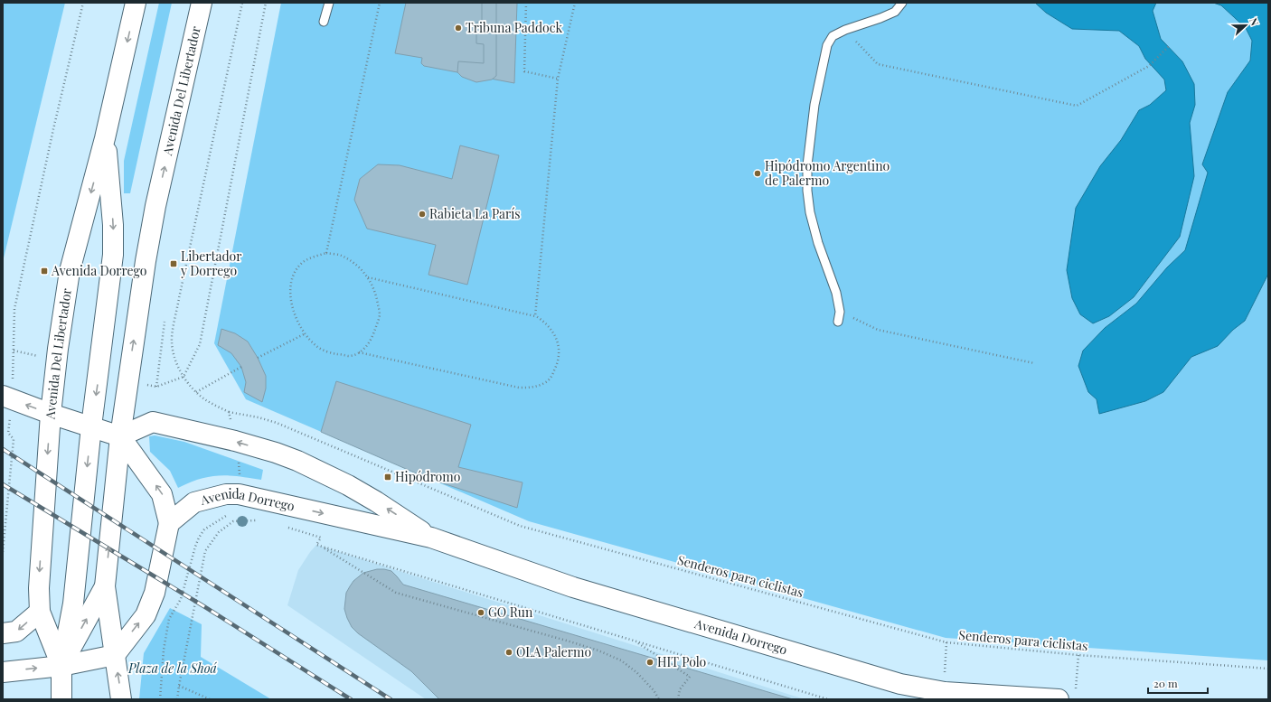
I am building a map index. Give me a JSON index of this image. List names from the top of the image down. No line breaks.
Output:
{"streets":{"main road":["Avenida Del Libertador","Avenida Dorrego"],"path":["Senderos para ciclistas"]},"crossings":[["Avenida Del Libertador","Avenida Dorrego"]],"parks":["Plaza de la Shoá"],"places":{"other":["Tribuna Paddock","Hipódromo Argentino de Palermo","Rabieta La París","GO Run","OLA Palermo","HIT Polo"],"transit":["Libertador y Dorrego","Avenida Dorrego","Hipódromo"]},"scale_bar":"20 m","north":"right"}
